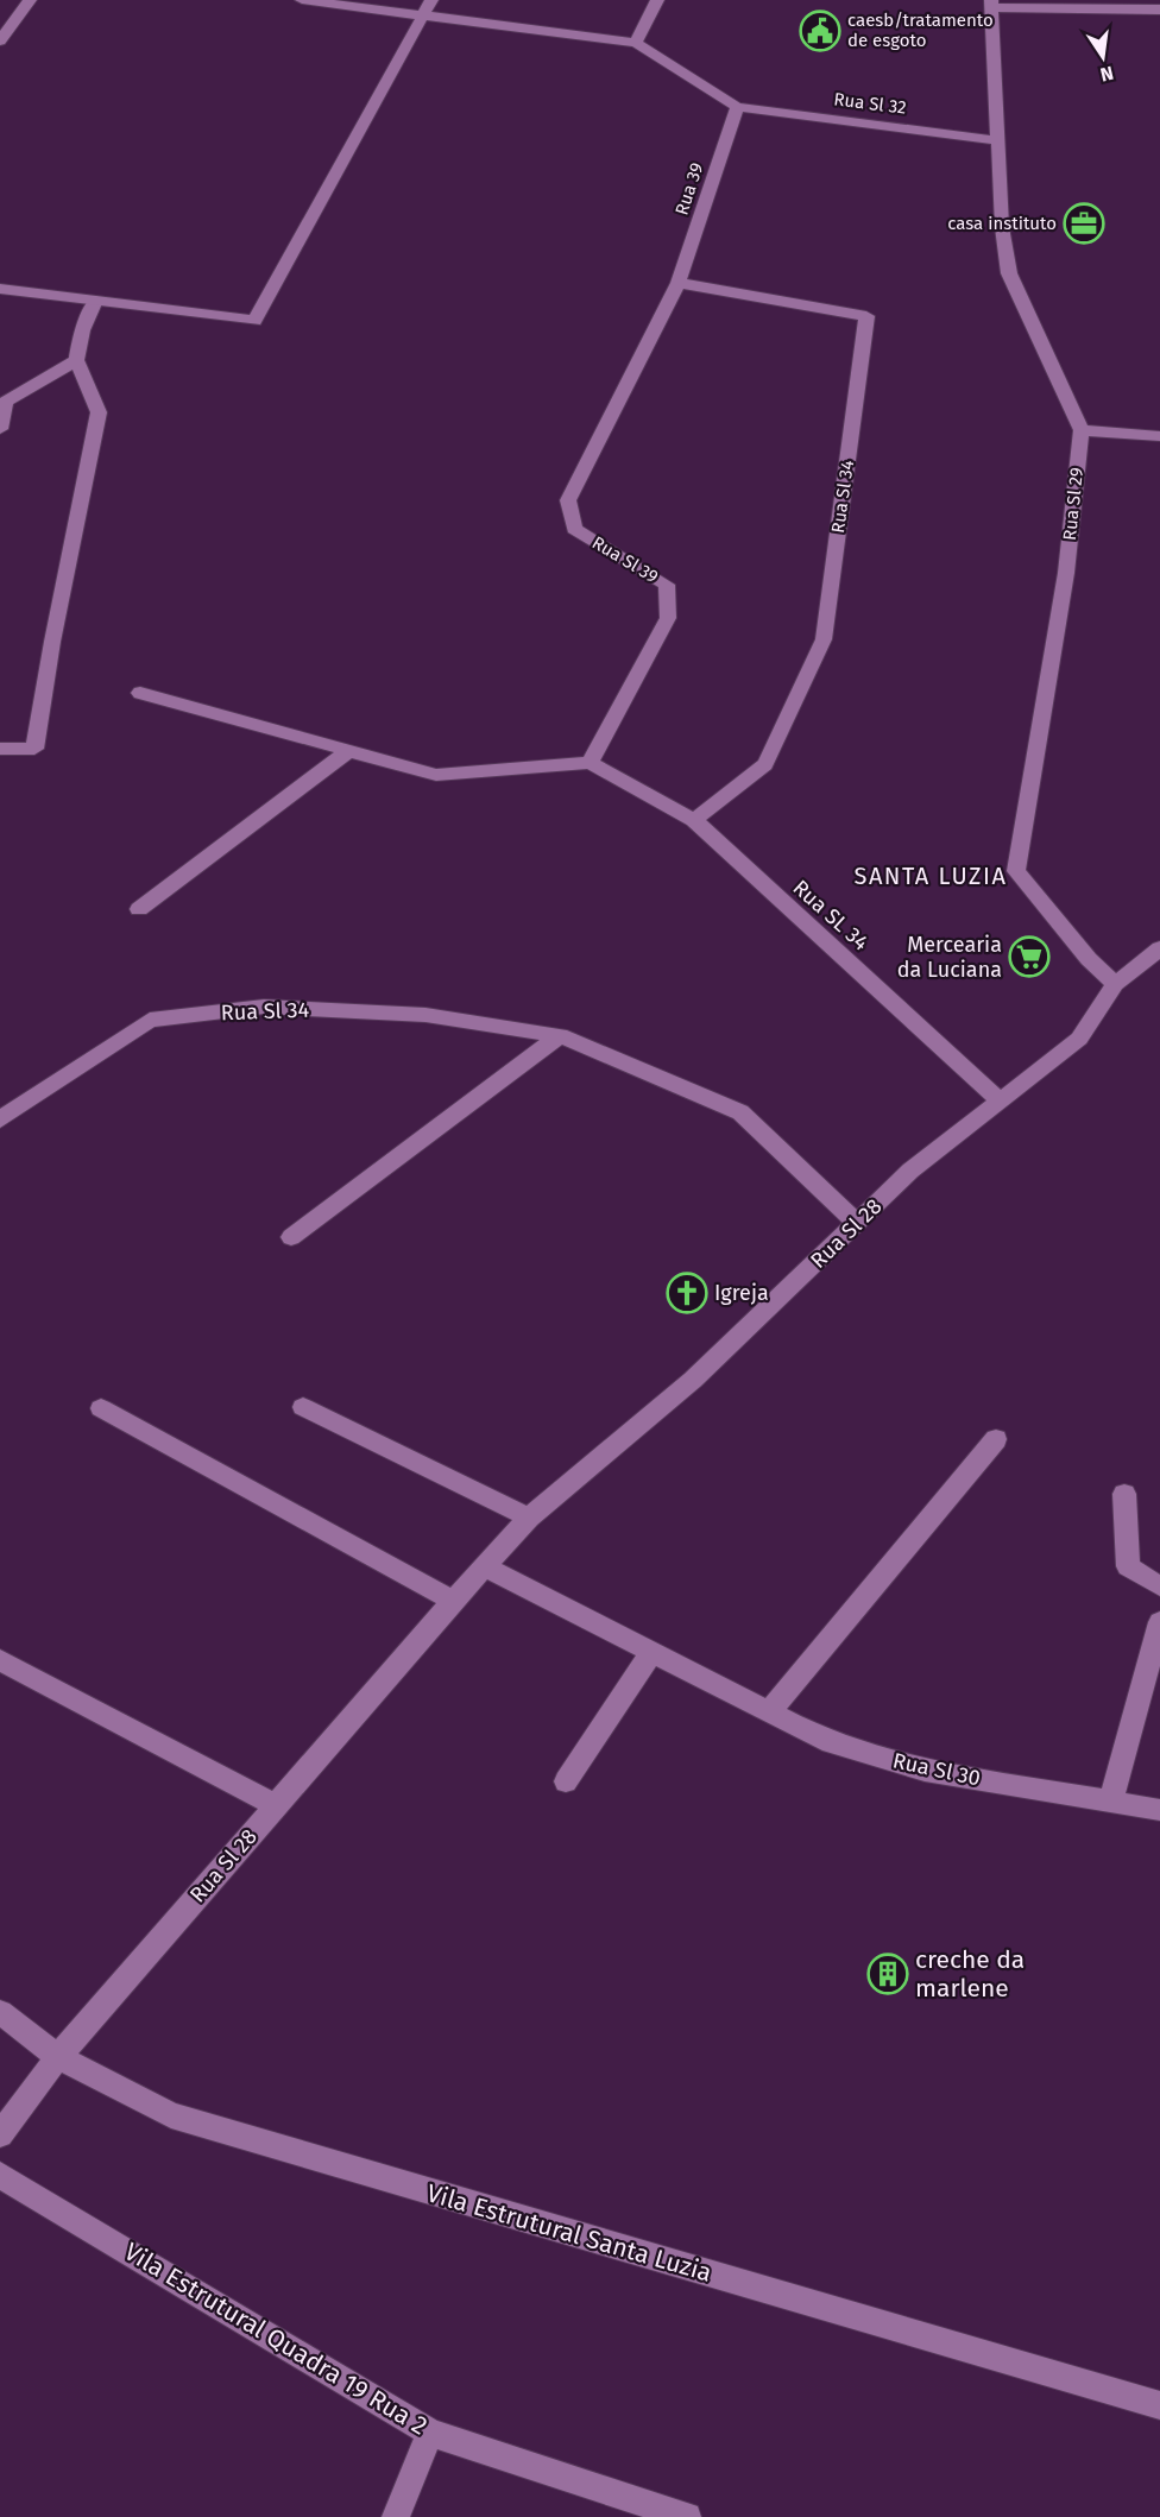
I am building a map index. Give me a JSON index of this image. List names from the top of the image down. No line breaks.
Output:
{"streets":{"street":["Rua Sl 32","Rua 39","Rua Sl 34","Rua Sl 29","Rua Sl 39","Rua SL 34","Rua Sl 28","Rua Sl 30","Vila Estrutural Santa Luzia","Vila Estrutural Quadra 19 Rua 2"]},"crossings":[["Rua Sl 32","Rua 39"],["Rua 39","Rua Sl 34"],["Rua 39","Rua Sl 39"],["Rua Sl 34","Rua Sl 39"],["Rua Sl 34","Rua SL 34"],["Rua Sl 34","Rua Sl 28"],["Rua Sl 29","Rua Sl 28"],["Rua Sl 39","Rua SL 34"],["Rua SL 34","Rua Sl 28"],["Rua Sl 28","Rua Sl 30"],["Rua Sl 28","Vila Estrutural Santa Luzia"]],"districts":["SANTA LUZIA"],"places":{"public building":["caesb/tratamento de esgoto"],"office":["casa instituto"],"supermarket":["Mercearia da Luciana"],"church":["Igreja"],"building":["creche da marlene"]},"north":"bottom"}
